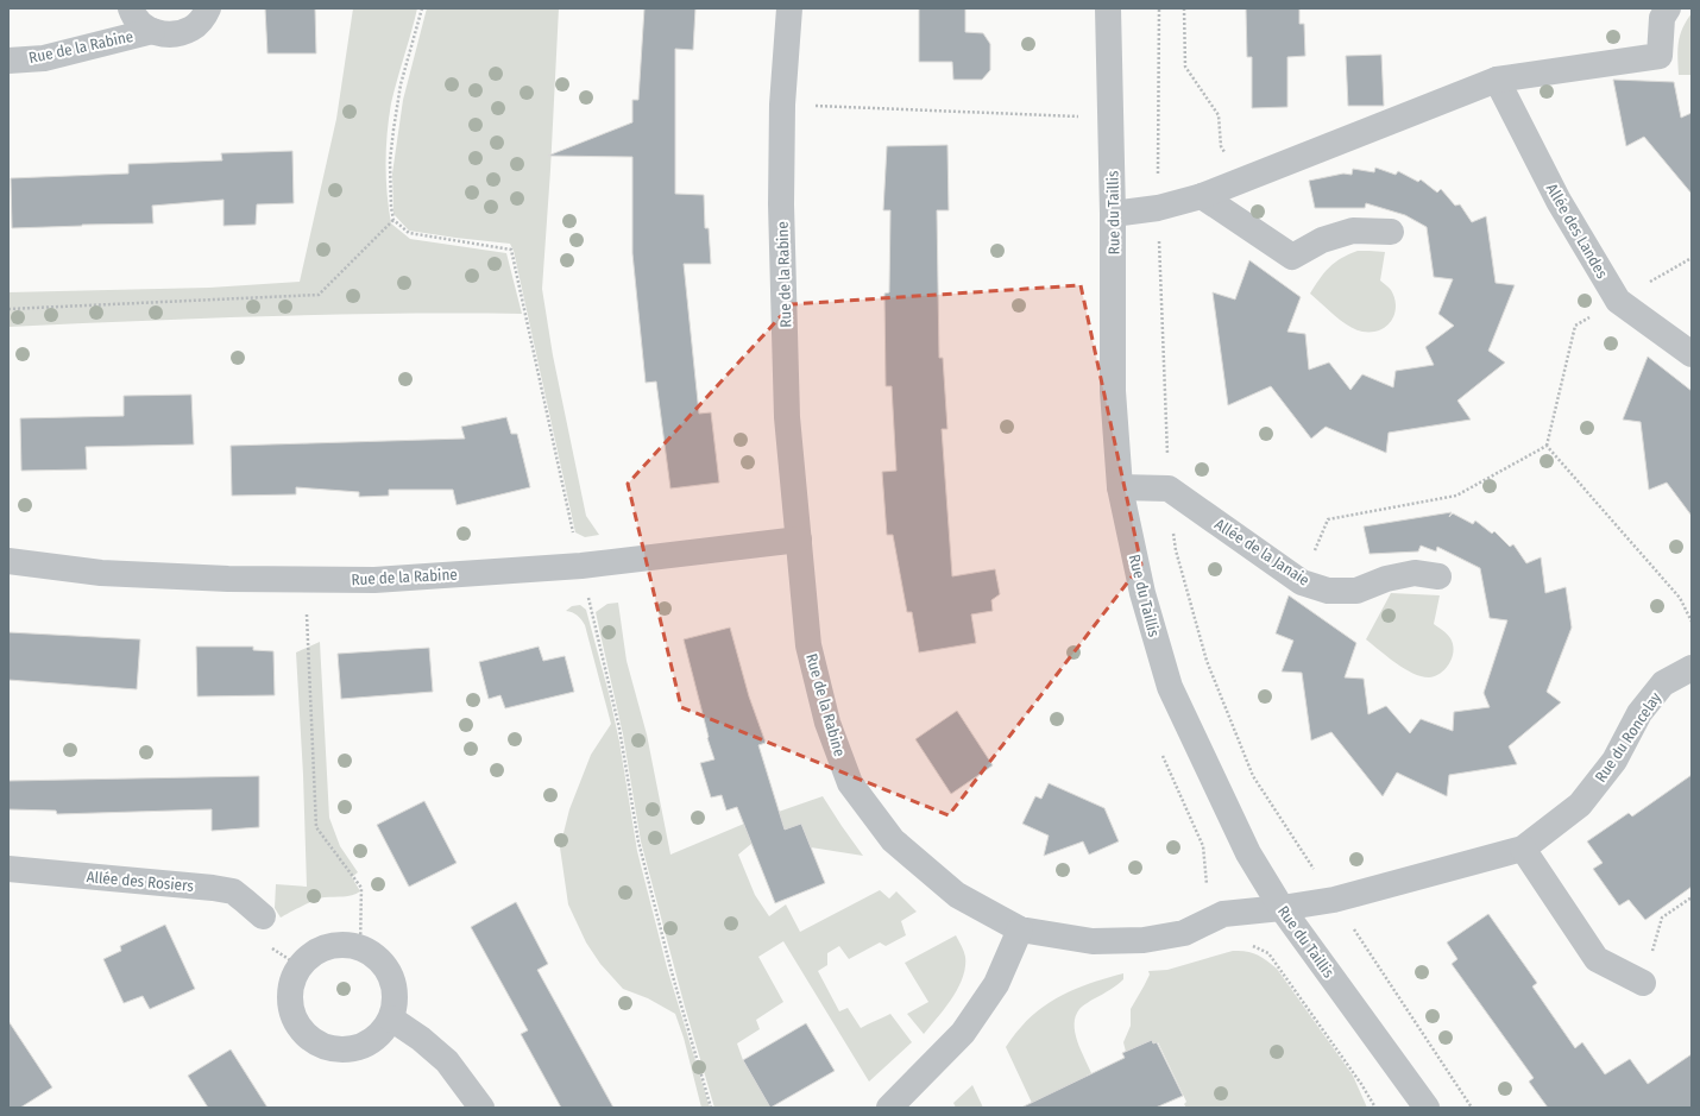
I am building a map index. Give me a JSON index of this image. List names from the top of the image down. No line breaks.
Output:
{"streets":{"street":["Rue de la Rabine","Rue du Taillis","Allée des Landes","Allée de la Janaie","Rue du Roncelay","Allée des Rosiers"]},"crossings":[["Rue de la Rabine","Rue du Taillis"],["Rue de la Rabine","Rue du Roncelay"],["Rue du Taillis","Allée de la Janaie"],["Rue du Taillis","Rue du Roncelay"]]}
